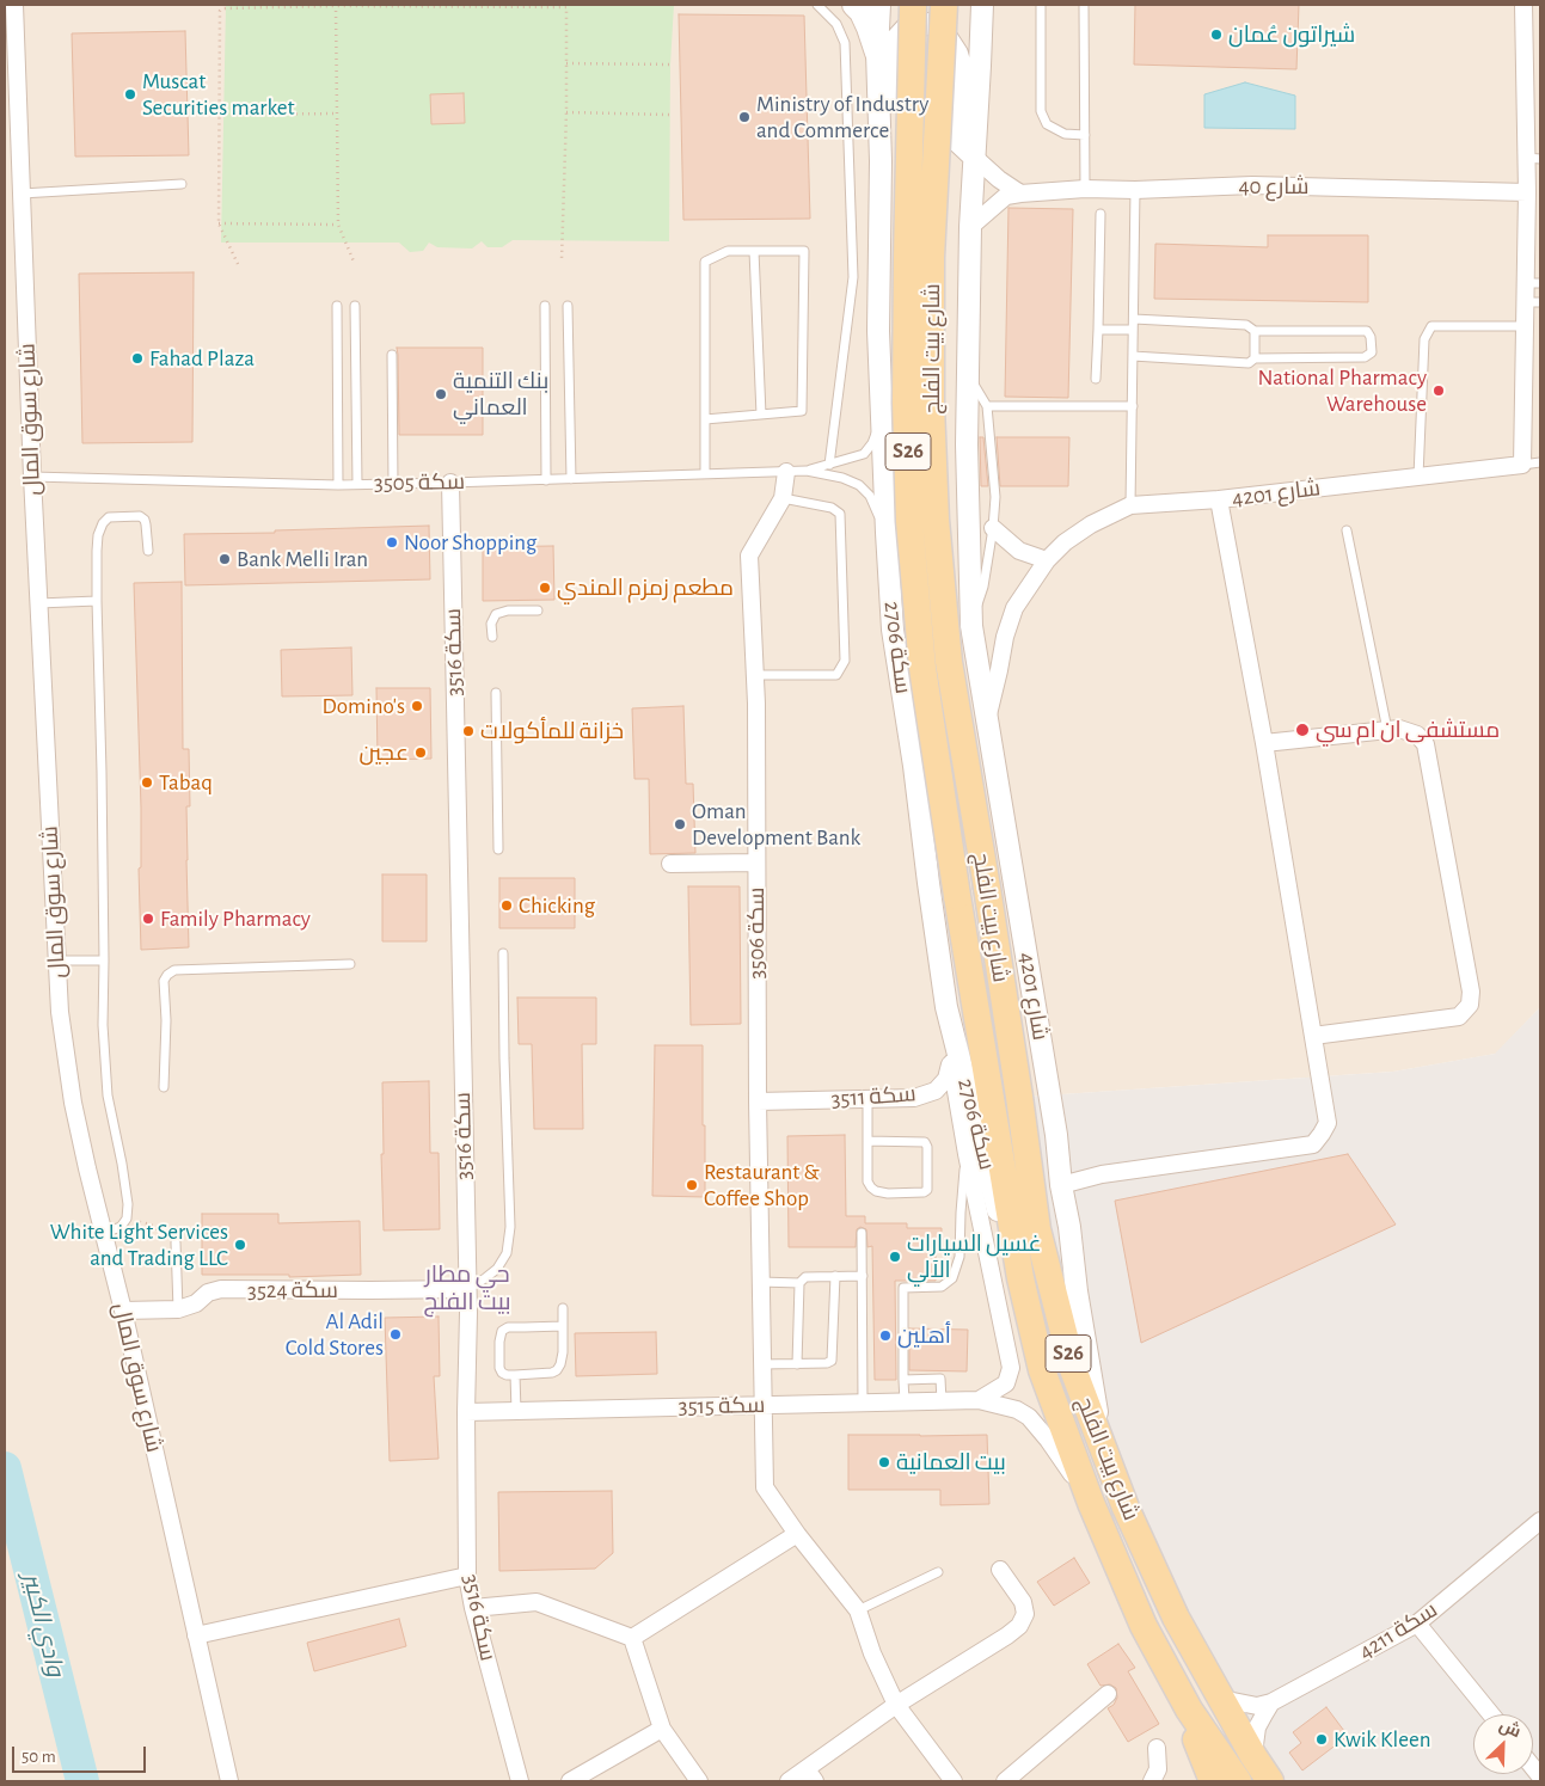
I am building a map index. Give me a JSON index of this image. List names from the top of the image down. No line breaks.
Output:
{"streets":{"main road":["شارع بيت الفلج","S26"],"street":["40 شارع","شارع سوق المال","شارع 4201","سكة 2706","سكة 3516","سكة 3506","سكة 3511","سكة 3524","سكة 3515","سكة 4211"],"lane":["سكة 3505"]},"crossings":[["شارع بيت الفلج","شارع 4201"],["شارع بيت الفلج","سكة 2706"],["شارع بيت الفلج","سكة 3515"],["شارع بيت الفلج","سكة 4211"],["شارع سوق المال","سكة 3505"],["شارع سوق المال","سكة 3524"],["سكة 3505","سكة 2706"],["سكة 3505","سكة 3516"],["سكة 3505","سكة 3506"],["سكة 3516","سكة 3524"],["سكة 3516","سكة 3515"],["سكة 3506","سكة 3511"],["سكة 3506","سكة 3515"]],"districts":["حي مطار بيت الفلج"],"water":["وادي الكبير"],"places":["شيراتون عُمان","Muscat Securities market","Ministry of Industry and Commerce","Fahad Plaza","National Pharmacy Warehouse","بنك التنمية العماني","Noor Shopping","Bank Melli Iran","مطعم زمزم المندي","Domino's","مستشفى ان ام سي","خزانة للمأكولات","عجين","Tabaq","Oman Development Bank","Chicking","Family Pharmacy","Restaurant & Coffee Shop","White Light Services and Trading LLC","غسيل السيارات الآلي","Al Adil Cold Stores","أهلين","بيت العمانية","Kwik Kleen"],"scale_bar":"50 m","north":"top right"}
